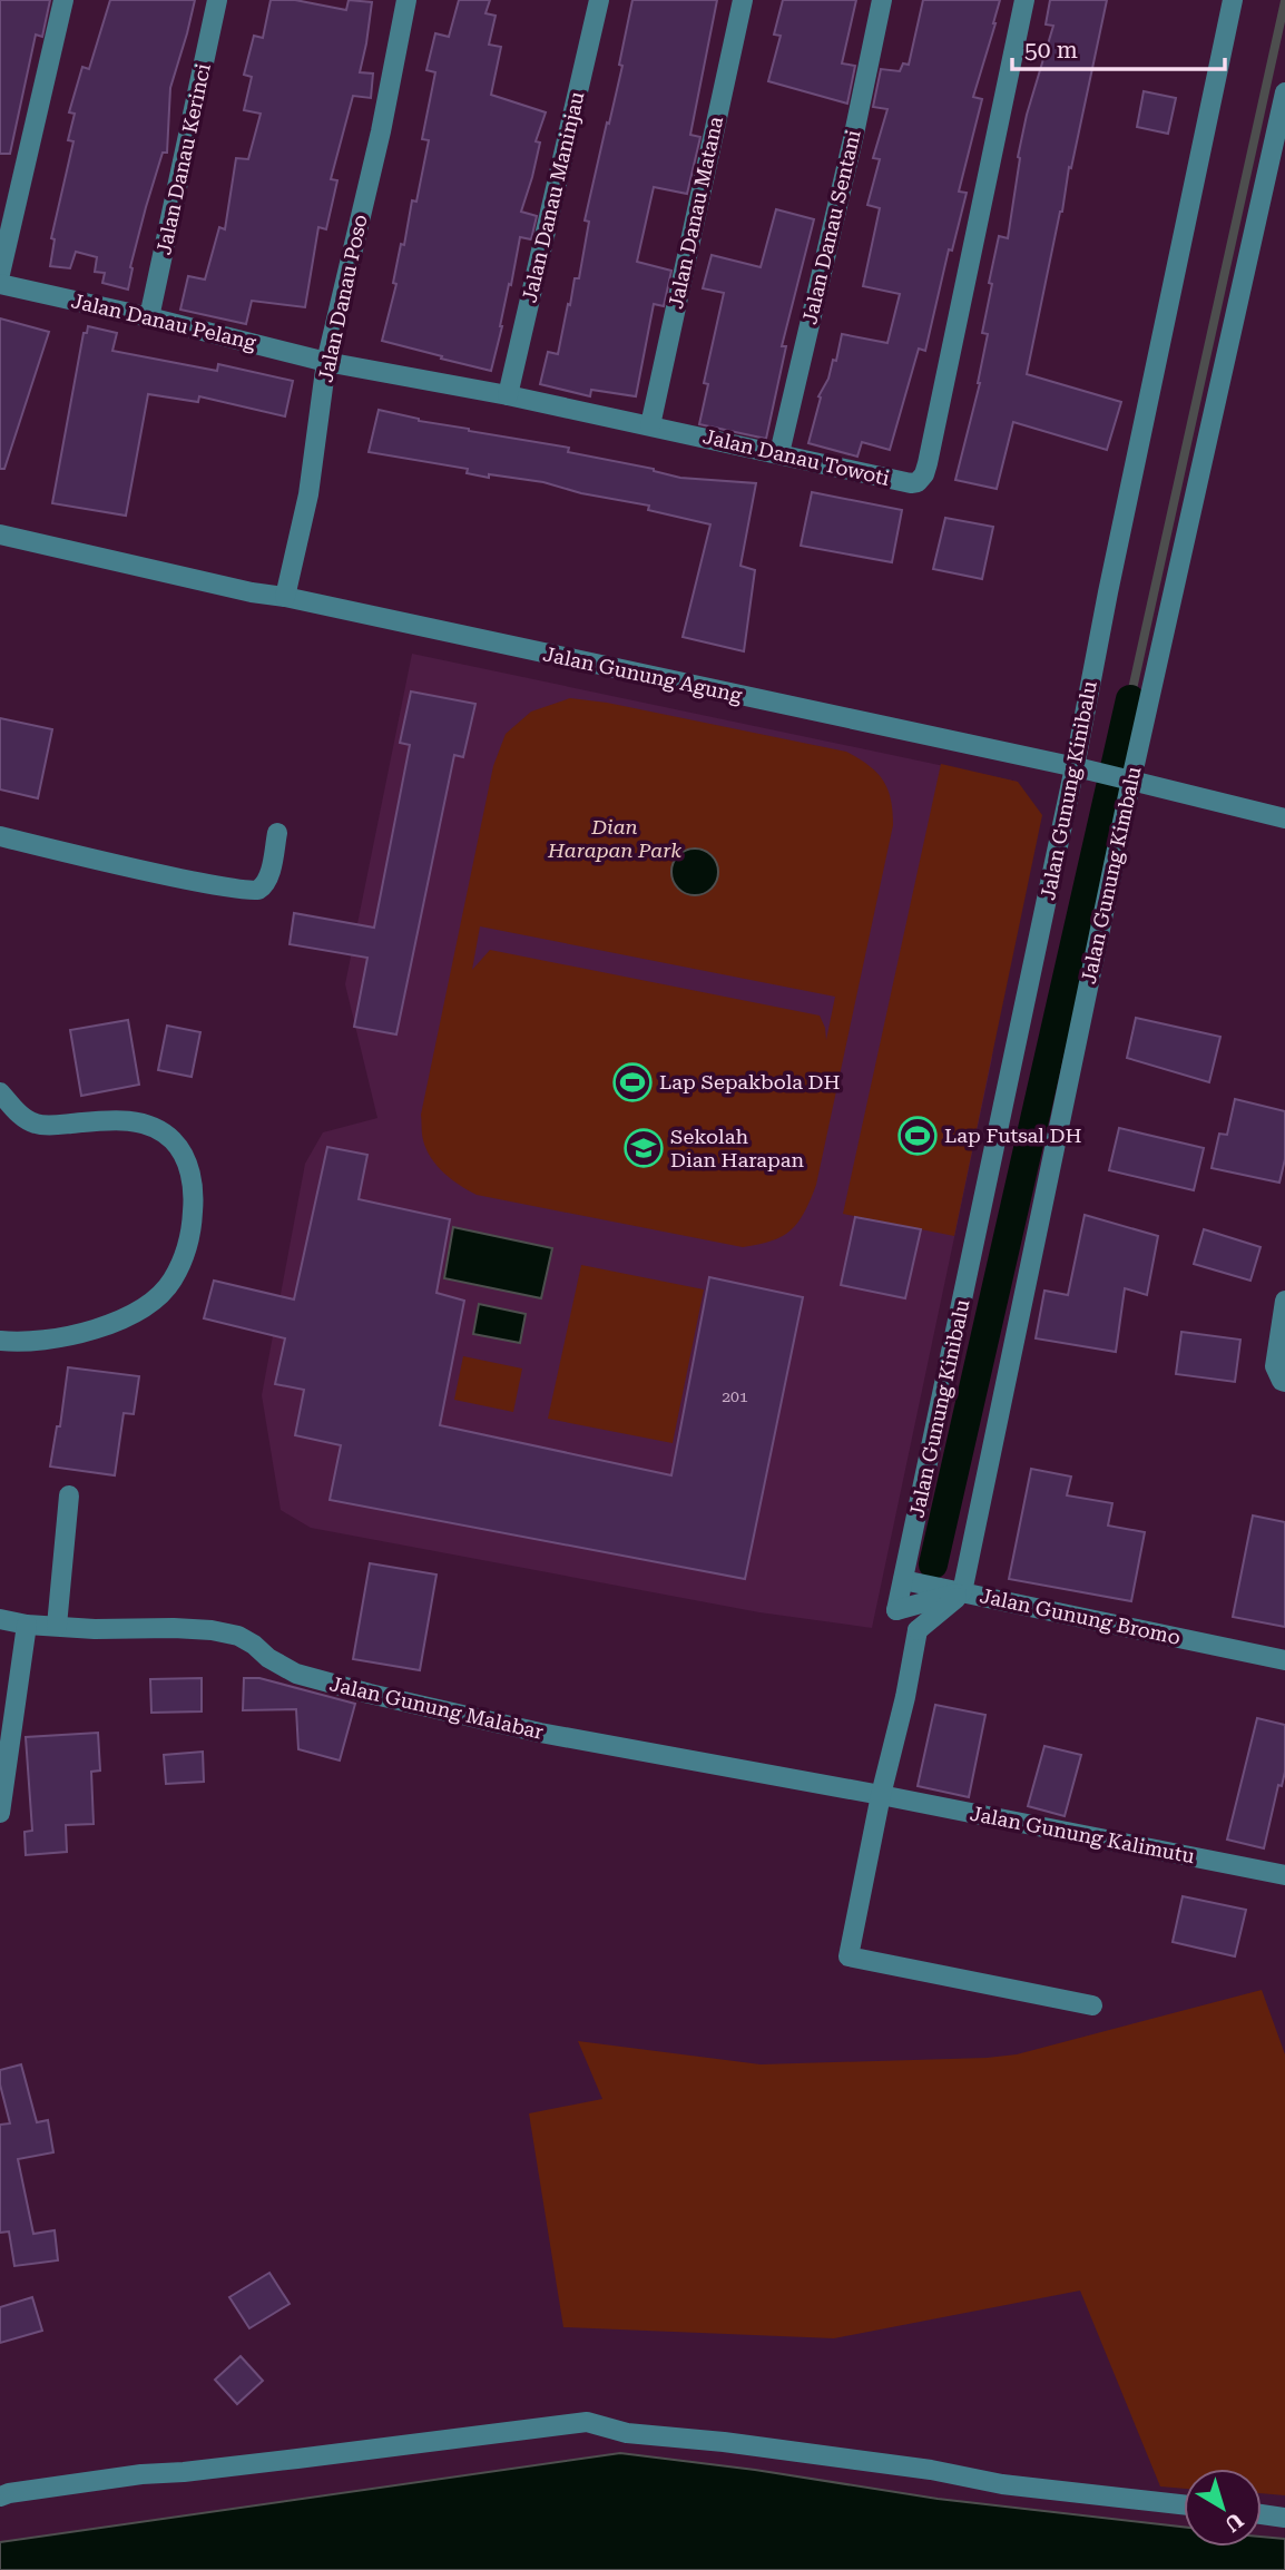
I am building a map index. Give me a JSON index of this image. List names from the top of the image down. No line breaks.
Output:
{"streets":{"street":["Jalan Danau Kerinci","Jalan Danau Maninjau","Jalan Danau Matana","Jalan Danau Sentani","Jalan Danau Poso","Jalan Danau Pelang","Jalan Danau Towoti","Jalan Gunung Agung","Jalan Gunung Kinibalu","Jalan Gunung Kimbalu","Jalan Gunung Bromo","Jalan Gunung Malabar","Jalan Gunung Kalimutu"]},"crossings":[["Jalan Danau Kerinci","Jalan Danau Pelang"],["Jalan Danau Maninjau","Jalan Danau Towoti"],["Jalan Danau Matana","Jalan Danau Towoti"],["Jalan Danau Sentani","Jalan Danau Towoti"],["Jalan Danau Poso","Jalan Danau Pelang"],["Jalan Danau Poso","Jalan Danau Towoti"],["Jalan Danau Poso","Jalan Gunung Agung"],["Jalan Danau Pelang","Jalan Danau Towoti"],["Jalan Gunung Agung","Jalan Gunung Kinibalu"],["Jalan Gunung Agung","Jalan Gunung Kimbalu"],["Jalan Gunung Kimbalu","Jalan Gunung Bromo"],["Jalan Gunung Malabar","Jalan Gunung Kalimutu"]],"parks":["Dian Harapan Park"],"places":{"sports":["Lap Sepakbola DH","Lap Futsal DH"],"school or university":["Sekolah Dian Harapan"]},"house_numbers":["201"],"scale_bar":"50 m","north":"bottom right"}
